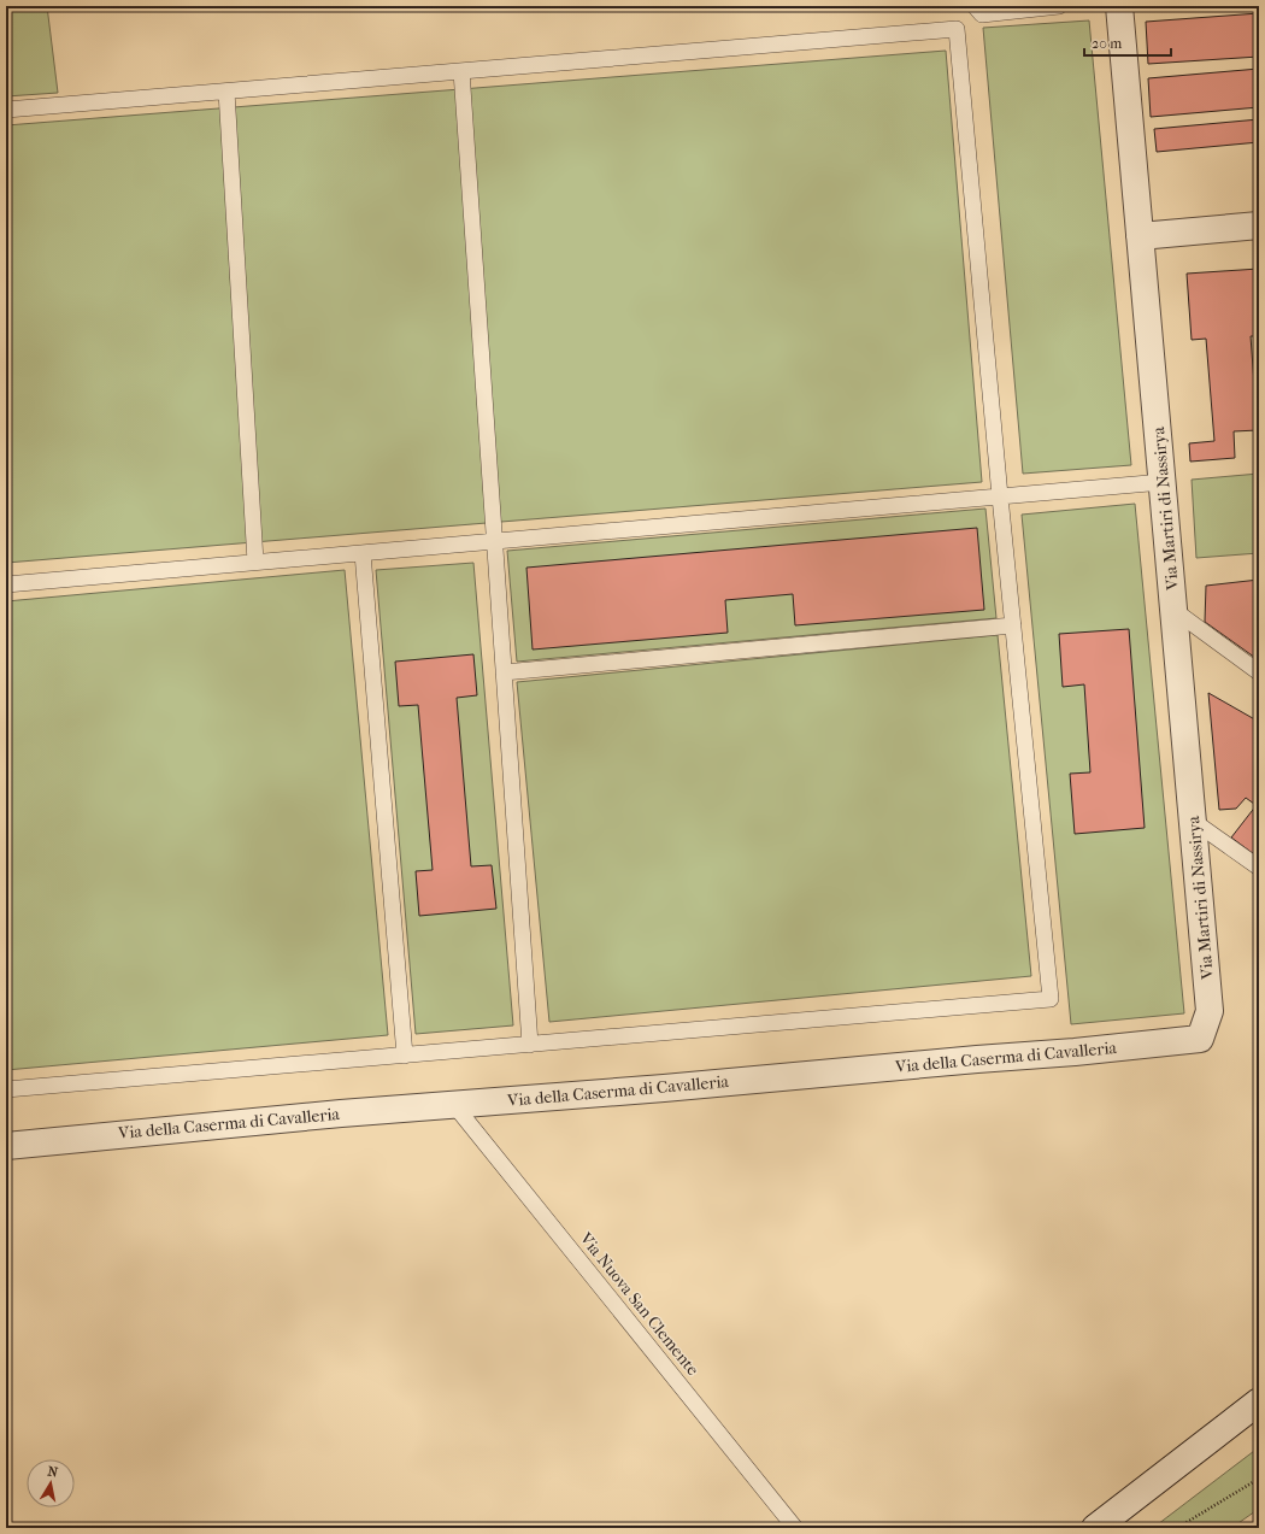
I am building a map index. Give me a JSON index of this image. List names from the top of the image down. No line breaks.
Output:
{"streets":{"street":["Via Martiri di Nassirya","Via della Caserma di Cavalleria"],"lane":["Via Nuova San Clemente"]},"crossings":[["Via Martiri di Nassirya","Via della Caserma di Cavalleria"],["Via della Caserma di Cavalleria","Via Nuova San Clemente"]],"scale_bar":"20 m","north":"top"}
